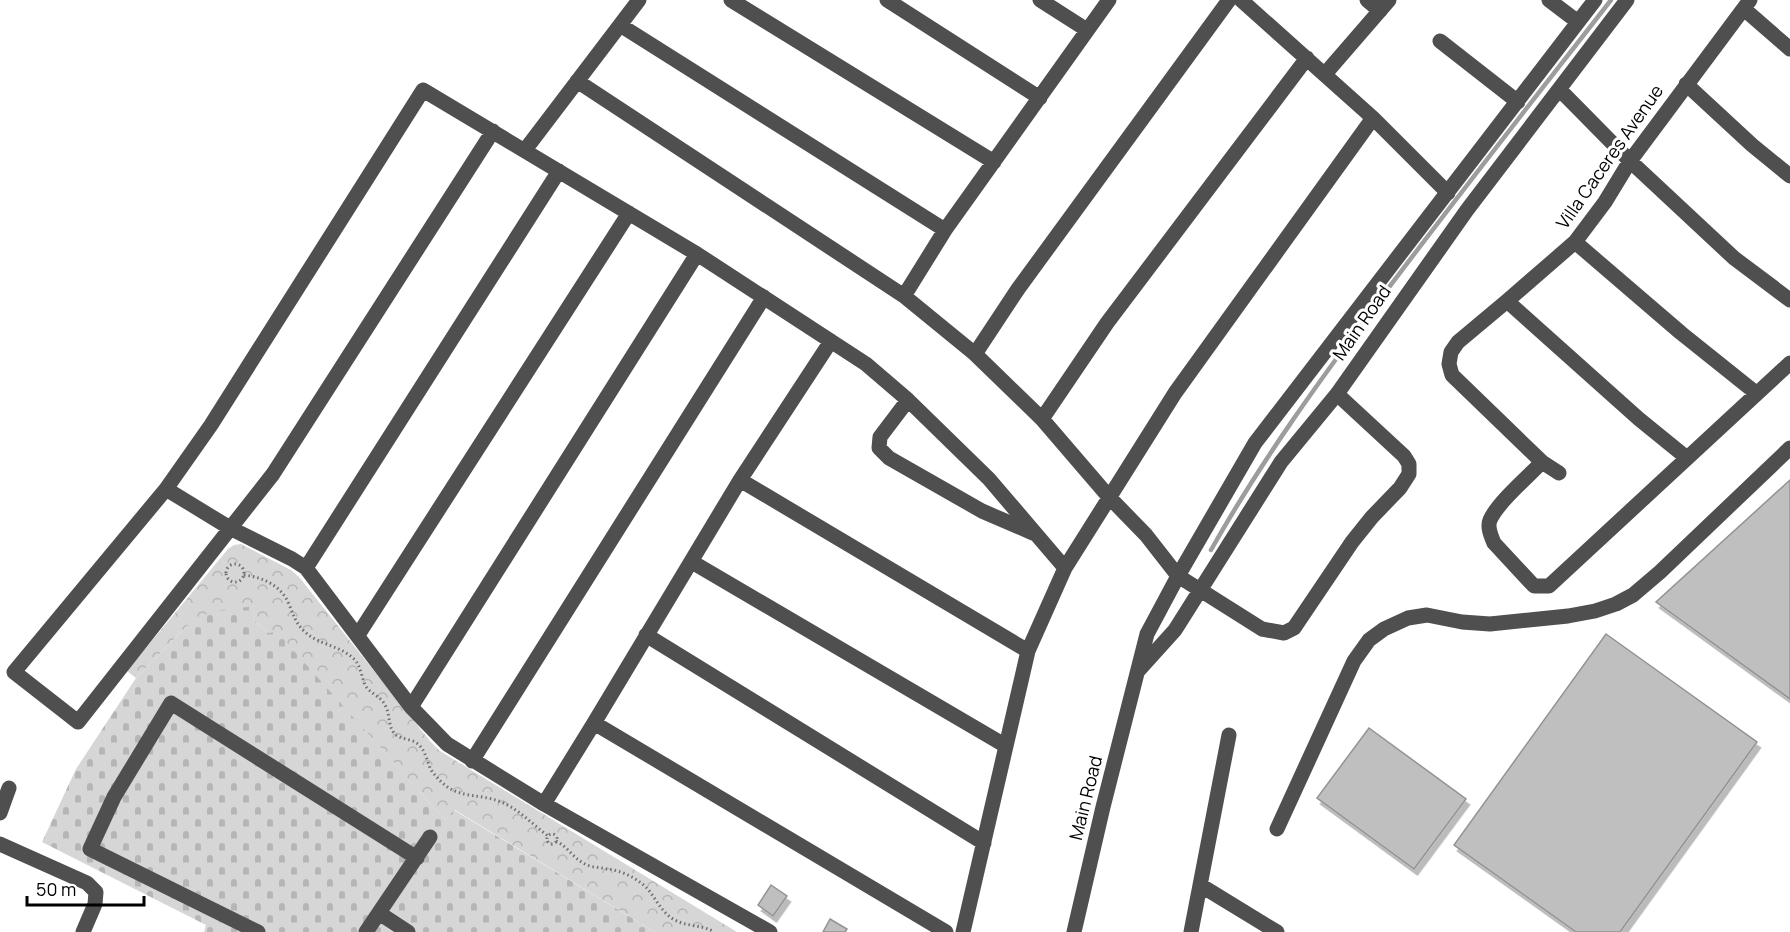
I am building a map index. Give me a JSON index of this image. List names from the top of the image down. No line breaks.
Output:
{"streets":{"street":["Villa Caceres Avenue","Main Road"]},"scale_bar":"50 m"}
